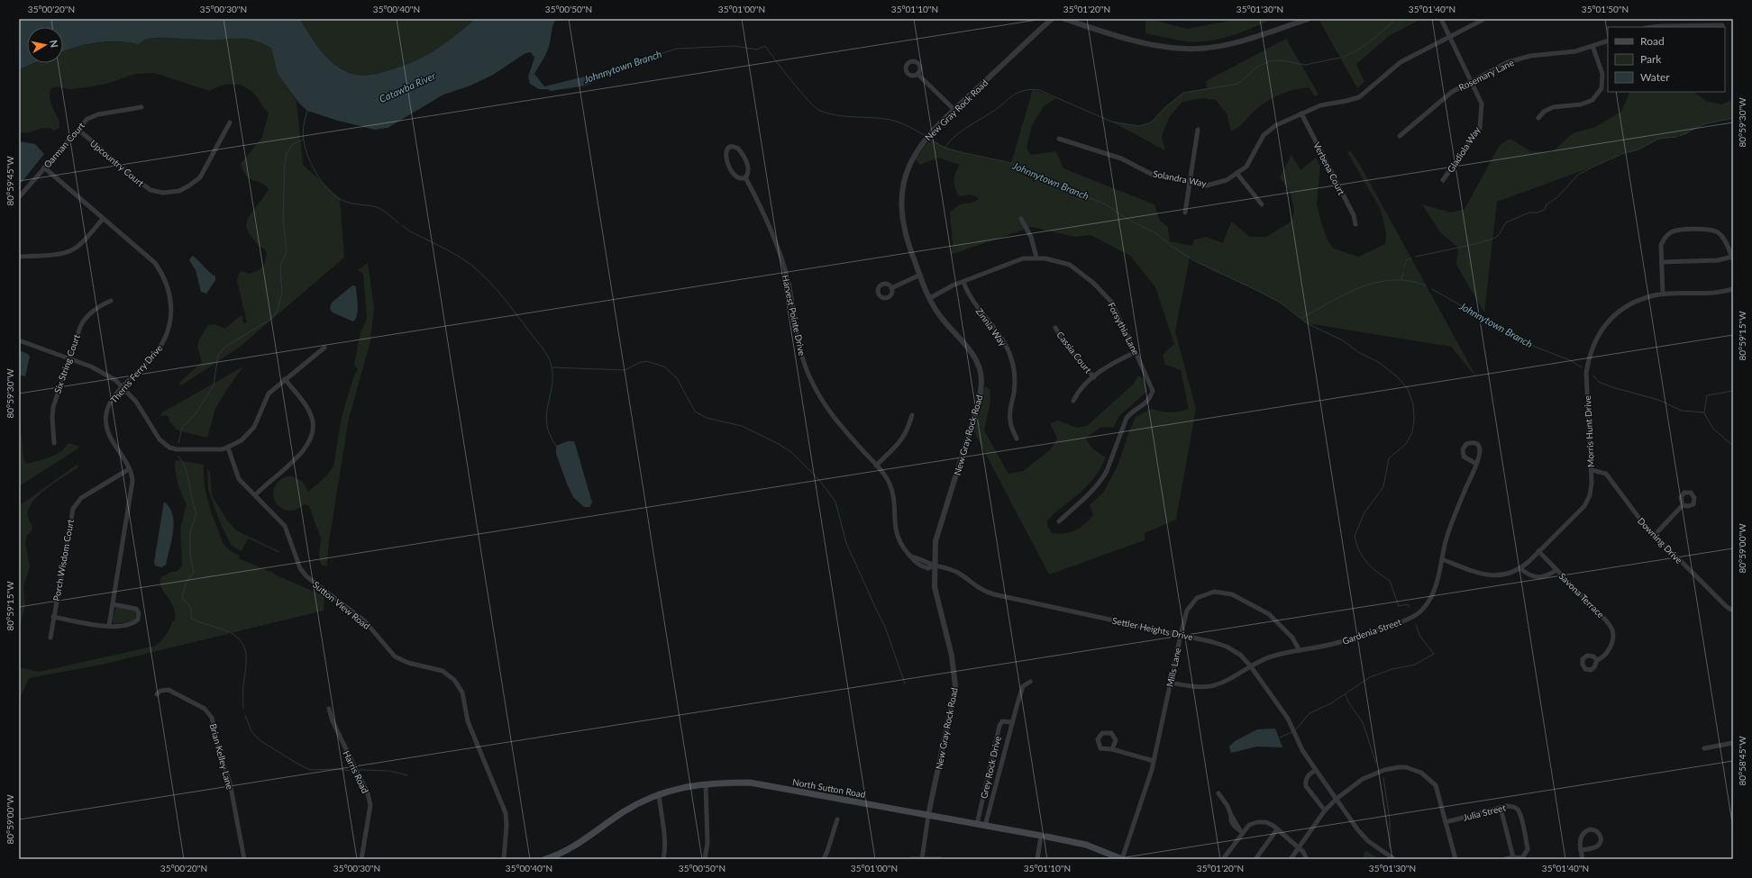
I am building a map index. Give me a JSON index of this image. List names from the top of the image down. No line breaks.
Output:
{"streets":{"main road":["North Sutton Road"],"street":["Rosemary Lane","New Gray Rock Road","Oarman Court","Gladiola Way","Upcountry Court","Verbena Court","Solandra Way","Harvest Pointe Drive","Zinnia Way","Forsythia Lane","Cassia Court","Six String Court","Therns Ferry Drive","Morris Hunt Drive","Downing Drive","Porch Wisdom Court","Savona Terrace","Sutton View Road","Settler Heights Drive","Gardenia Street","Mills Lane","Brian Kelley Lane","Grey Rock Drive","Harris Road","Julia Street"]},"crossings":[["Rosemary Lane","Gladiola Way"],["New Gray Rock Road","Forsythia Lane"],["New Gray Rock Road","Settler Heights Drive"],["New Gray Rock Road","North Sutton Road"],["Oarman Court","Upcountry Court"],["Oarman Court","Therns Ferry Drive"],["Gladiola Way","Solandra Way"],["Verbena Court","Solandra Way"],["Harvest Pointe Drive","Settler Heights Drive"],["Zinnia Way","Forsythia Lane"],["Therns Ferry Drive","Porch Wisdom Court"],["Morris Hunt Drive","Downing Drive"],["Morris Hunt Drive","Savona Terrace"],["Morris Hunt Drive","Gardenia Street"],["Settler Heights Drive","Gardenia Street"],["Settler Heights Drive","Mills Lane"],["Gardenia Street","Mills Lane"],["Mills Lane","North Sutton Road"],["Grey Rock Drive","North Sutton Road"]],"water":["Johnnytown Branch","Catawba River"],"legend":["Road","Park","Water"],"north":"right","coordinates":["35°00'20\"N","35°00'30\"N","35°00'40\"N","35°00'50\"N","35°01'00\"N","35°01'10\"N","35°01'20\"N","35°01'30\"N","35°01'40\"N","35°01'50\"N","80°59'30\"W","80°59'45\"W","80°59'15\"W","80°59'00\"W","80°58'45\"W"]}
